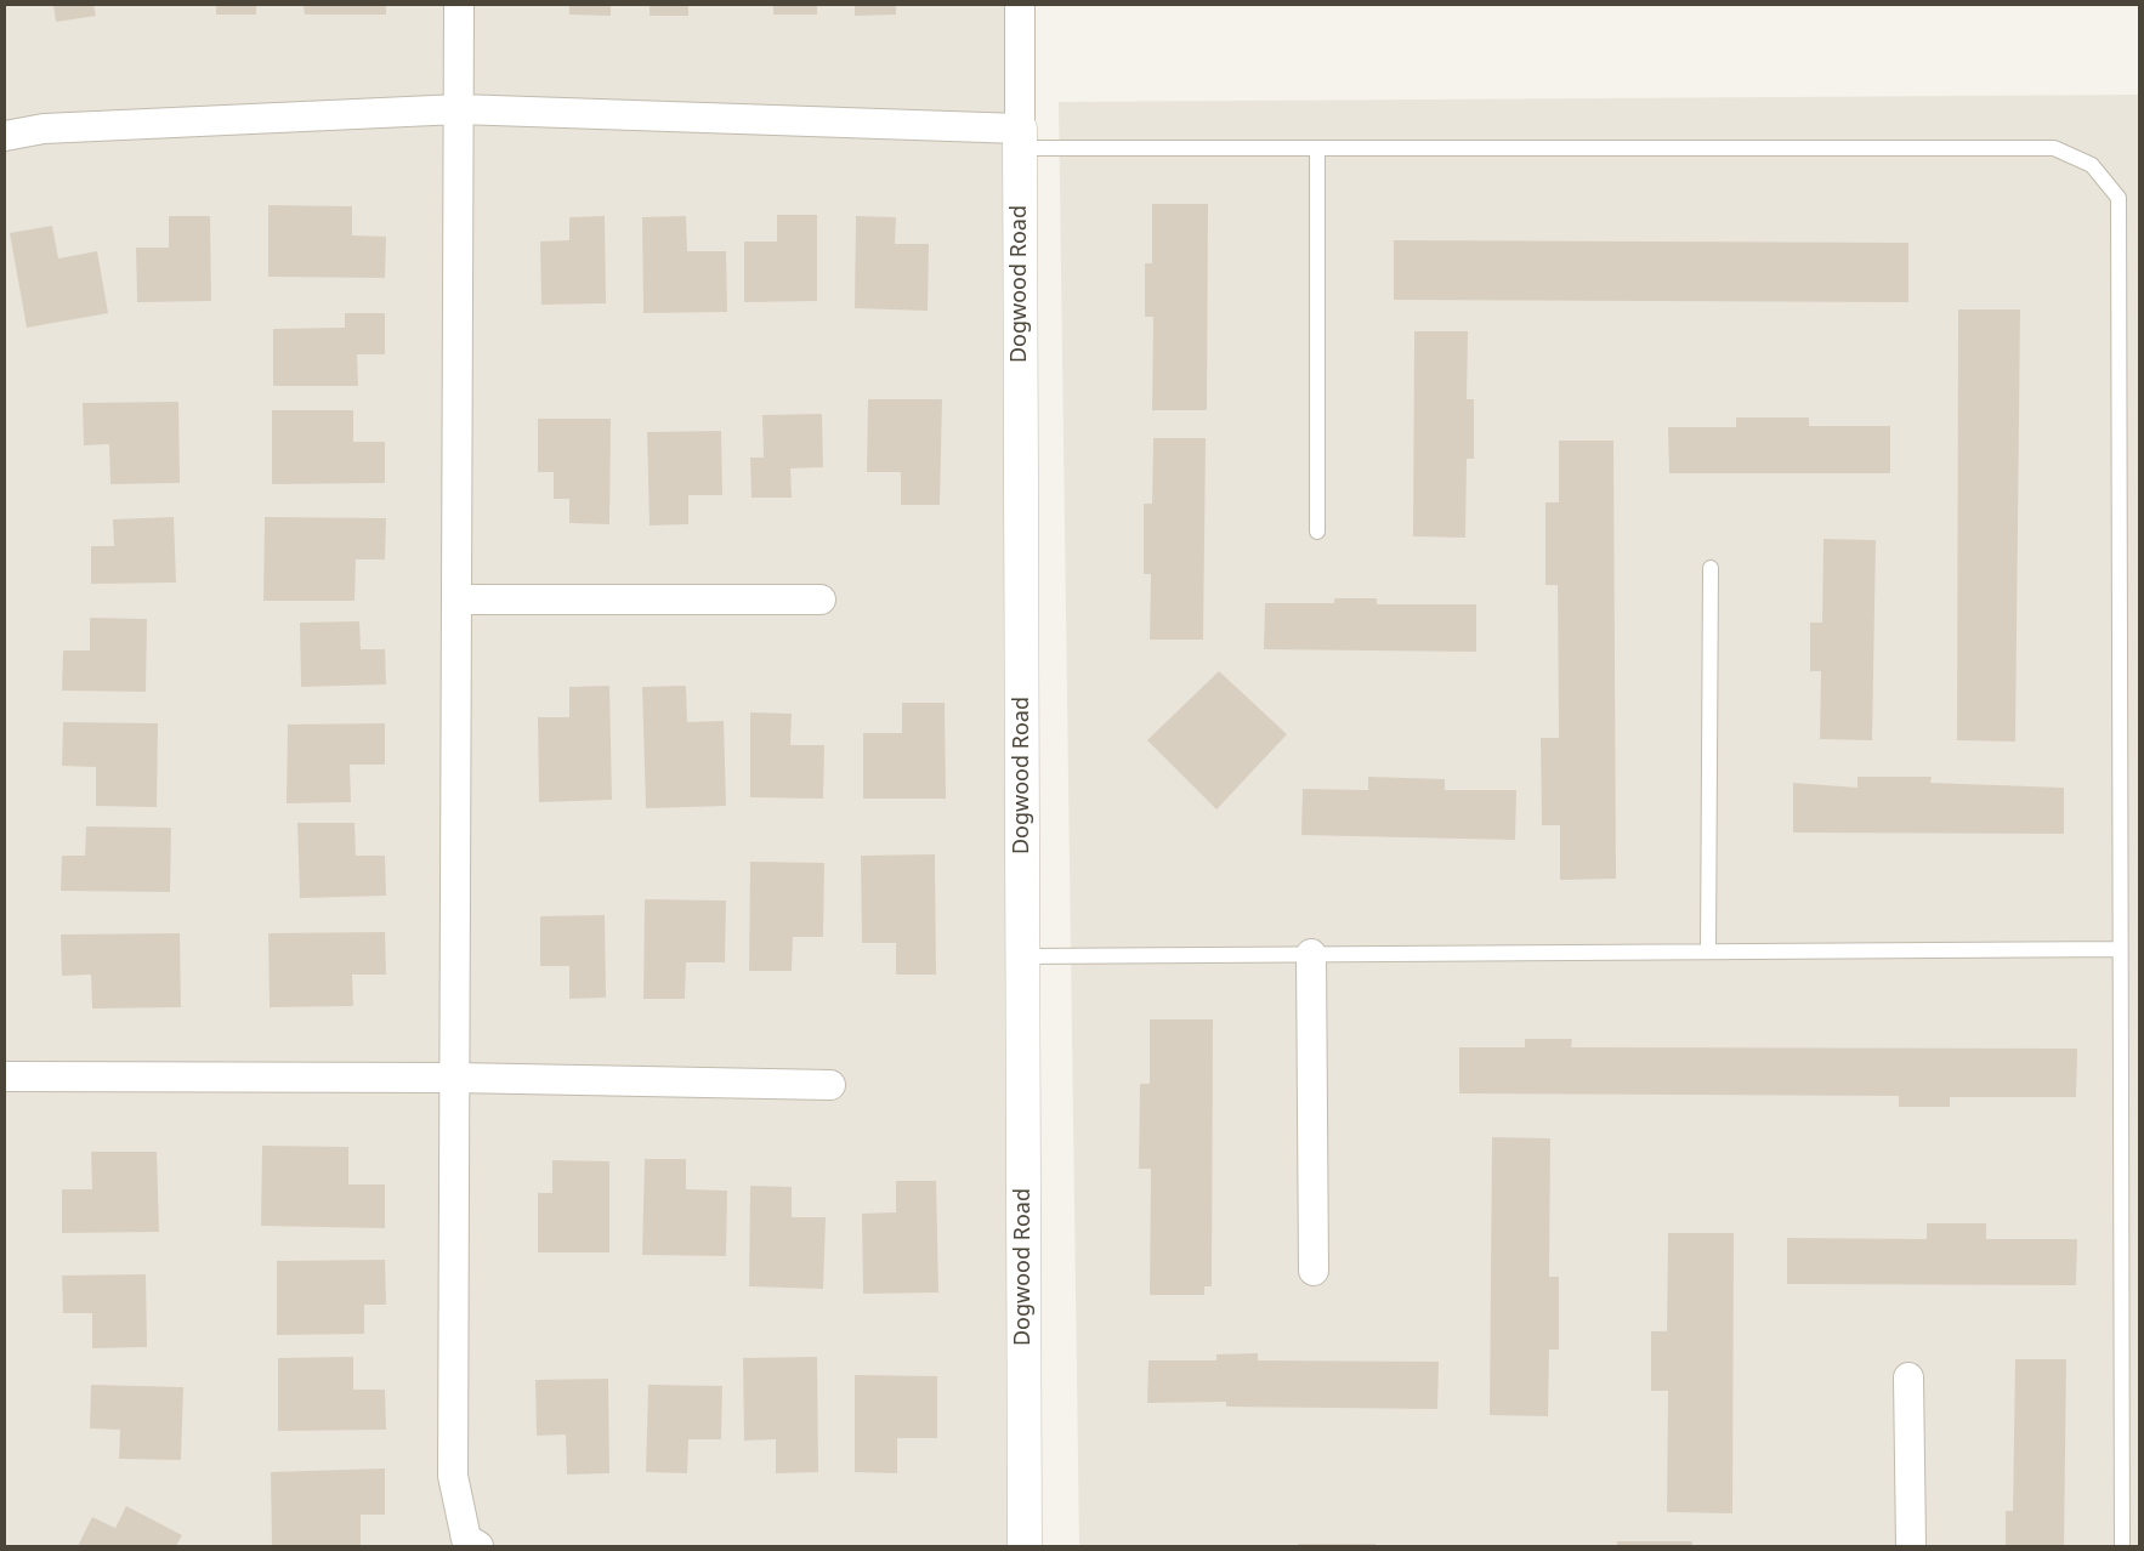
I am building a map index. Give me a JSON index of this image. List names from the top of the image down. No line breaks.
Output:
{"streets":{"street":["Dogwood Road"]}}
